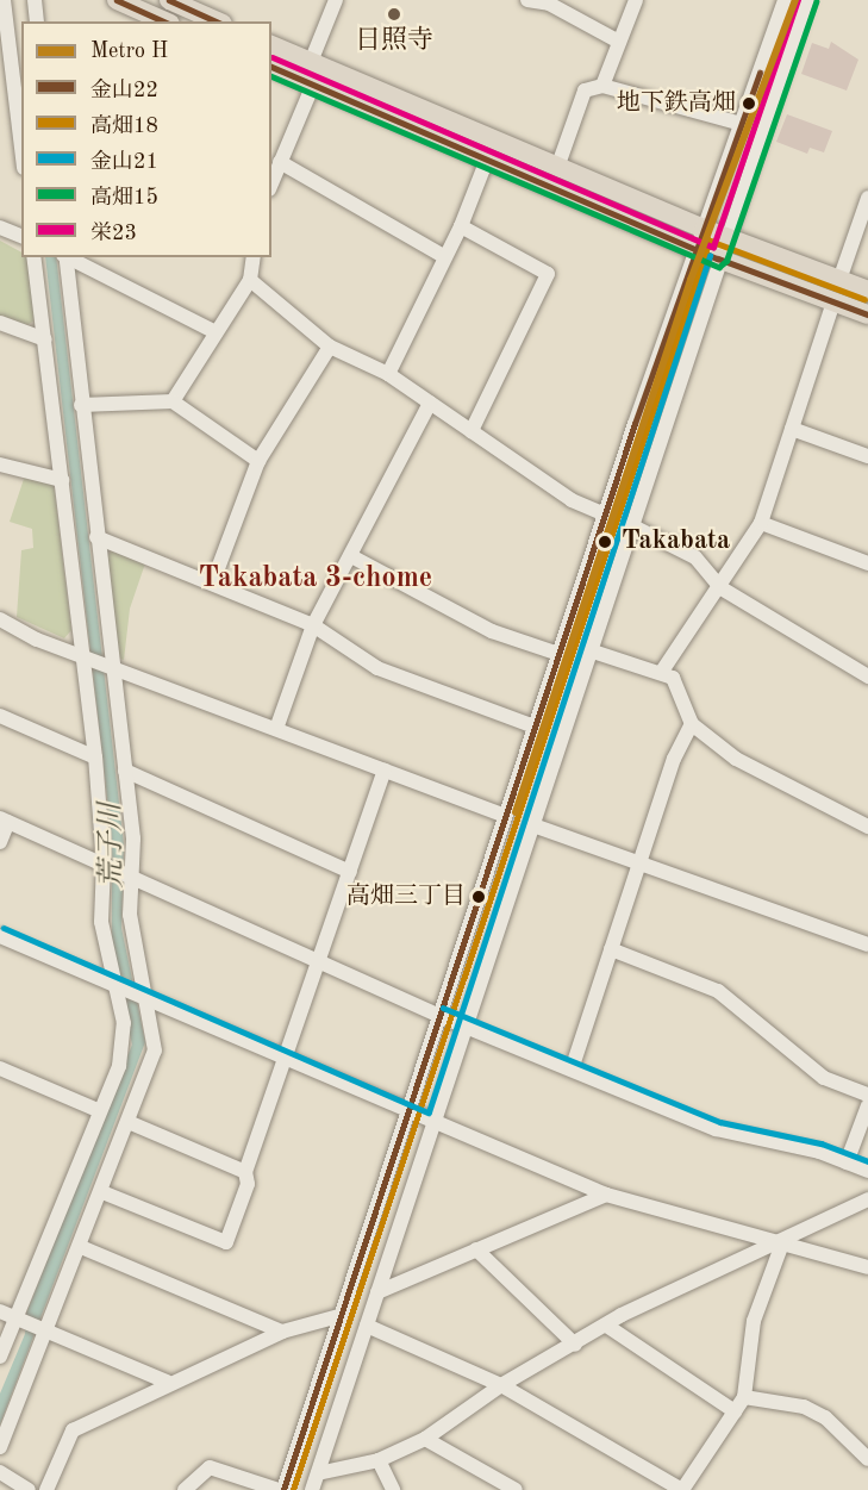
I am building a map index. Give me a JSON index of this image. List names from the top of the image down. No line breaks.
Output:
{"districts":["Takabata 3-chome"],"water":["荒子川"],"places":["日照寺","地下鉄高畑","Takabata","高畑三丁目"],"lines":["metro line H","transit line 金山22","transit line 栄23","transit line 高畑15","transit line 高畑18","transit line 金山21"],"legend":["Metro H","金山22","高畑18","金山21","高畑15","栄23"]}
